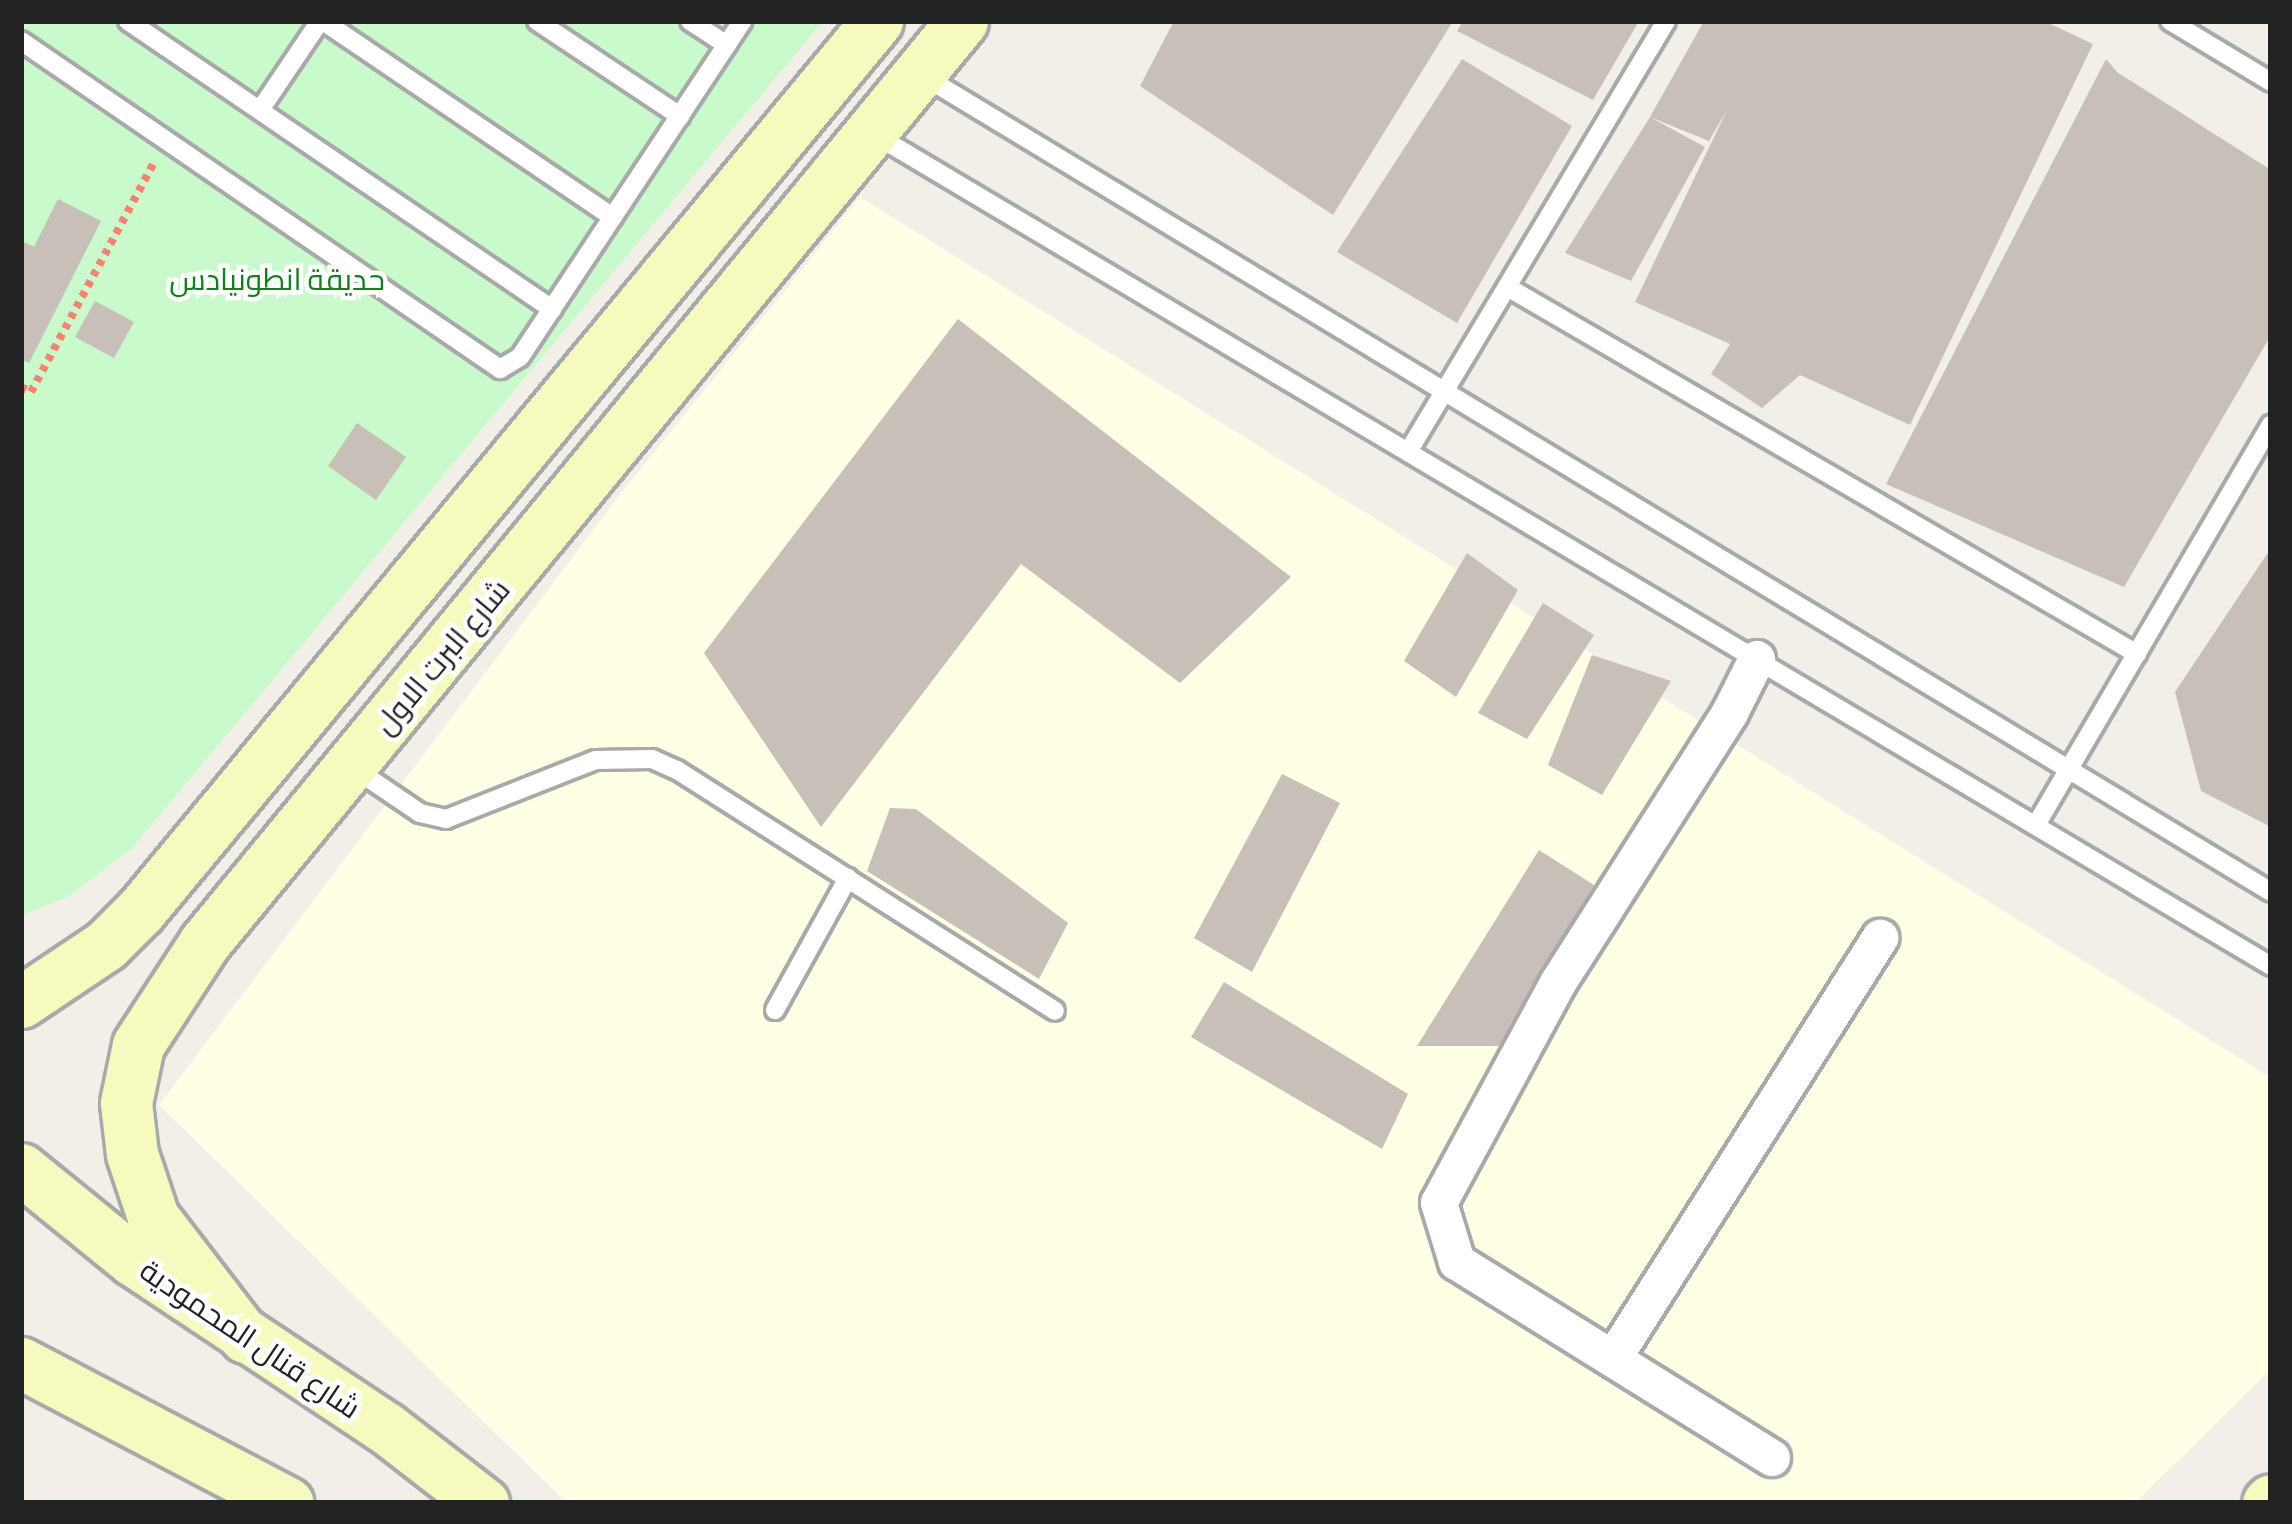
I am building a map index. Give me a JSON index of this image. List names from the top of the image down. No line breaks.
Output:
{"streets":{"main road":["شارع البرت الاول","شارع قنال المحمودية"]},"crossings":[["شارع البرت الاول","شارع قنال المحمودية"]],"parks":["حديقة انطونيادس"]}
